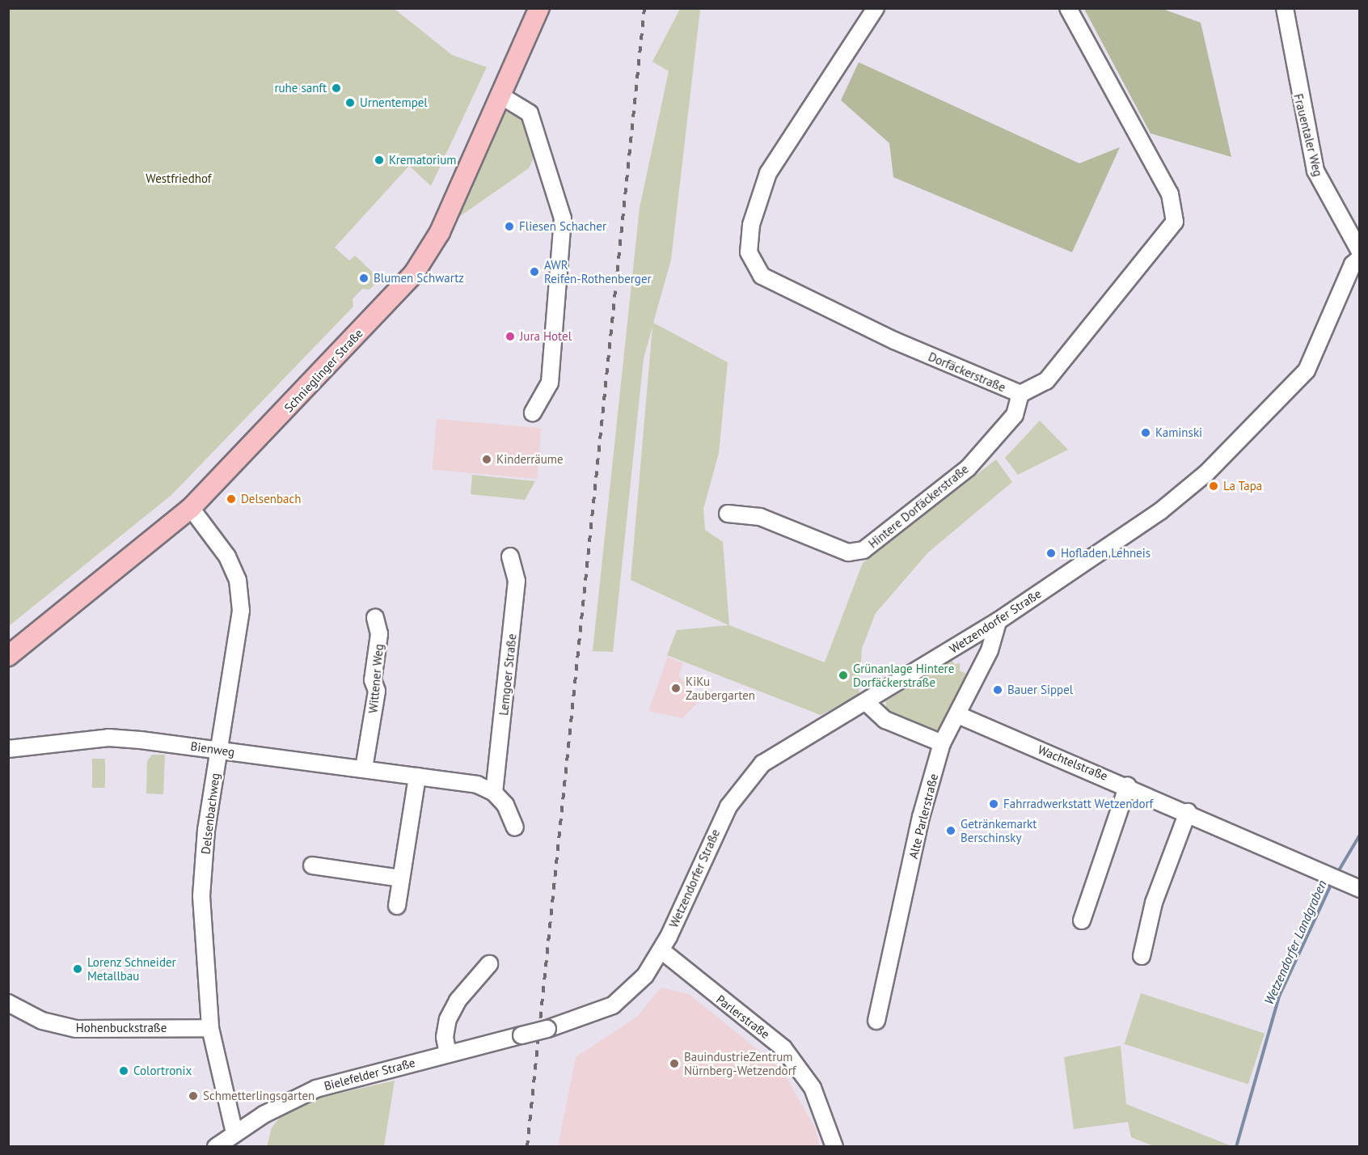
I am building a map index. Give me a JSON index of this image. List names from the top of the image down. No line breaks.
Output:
{"streets":{"main road":["Schnieglinger Straße"],"street":["Frauentaler Weg","Dorfäckerstraße","Hintere Dorfäckerstraße","Wetzendorfer Straße","Lemgoer Straße","Wittener Weg","Bienweg","Wachtelstraße","Delsenbachweg","Alte Parlerstraße","Parlerstraße","Hohenbuckstraße","Bielefelder Straße"]},"crossings":[["Schnieglinger Straße","Delsenbachweg"],["Dorfäckerstraße","Hintere Dorfäckerstraße"],["Wetzendorfer Straße","Alte Parlerstraße"],["Wetzendorfer Straße","Parlerstraße"],["Wetzendorfer Straße","Bielefelder Straße"],["Lemgoer Straße","Bienweg"],["Wittener Weg","Bienweg"],["Bienweg","Delsenbachweg"],["Wachtelstraße","Alte Parlerstraße"],["Delsenbachweg","Hohenbuckstraße"],["Delsenbachweg","Bielefelder Straße"]],"water":["Wetzendorfer Landgraben"],"parks":["Westfriedhof"],"places":["ruhe sanft","Urnentempel","Krematorium","Fliesen Schacher","AWR Reifen-Rothenberger","Blumen Schwartz","Jura Hotel","Kaminski","Kinderräume","La Tapa","Delsenbach","Hofladen Lehneis","Grünanlage Hintere Dorfäckerstraße","KiKu Zaubergarten","Bauer Sippel","Fahrradwerkstatt Wetzendorf","Getränkemarkt Berschinsky","Lorenz Schneider Metallbau","BauindustrieZentrum Nürnberg-Wetzendorf","Colortronix","Schmetterlingsgarten"]}
